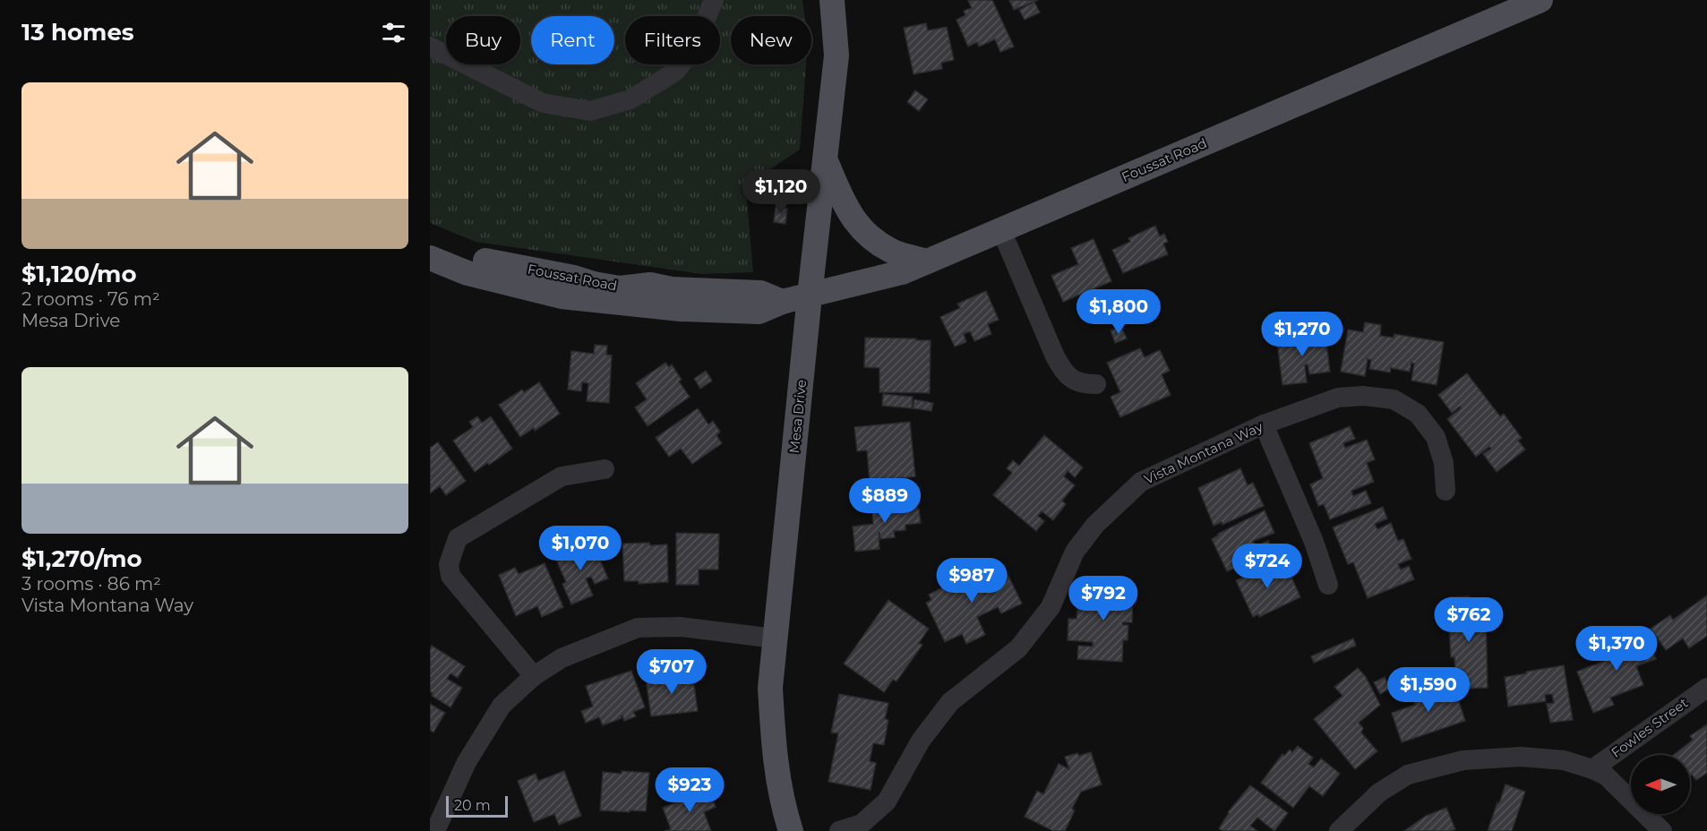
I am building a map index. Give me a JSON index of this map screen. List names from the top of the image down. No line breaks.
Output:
{"streets":{"main road":["Foussat Road","Mesa Drive"],"street":["Vista Montana Way","Fowles Street"]},"crossings":[["Foussat Road","Mesa Drive"]],"scale_bar":"20 m","north":"left","page":{"heading":"13 homes","chip":["Buy","Rent","Filters","New"],"list":[{"name":"$1,120/mo","note":"2 rooms · 76 m² · Mesa Drive"},{"name":"$1,270/mo","note":"3 rooms · 86 m² · Vista Montana Way"}],"price":["$1,120","$1,800","$1,270","$889","$1,070","$724","$987","$792","$762","$1,370","$707","$1,590","$923"],"scale":"20 m"}}
